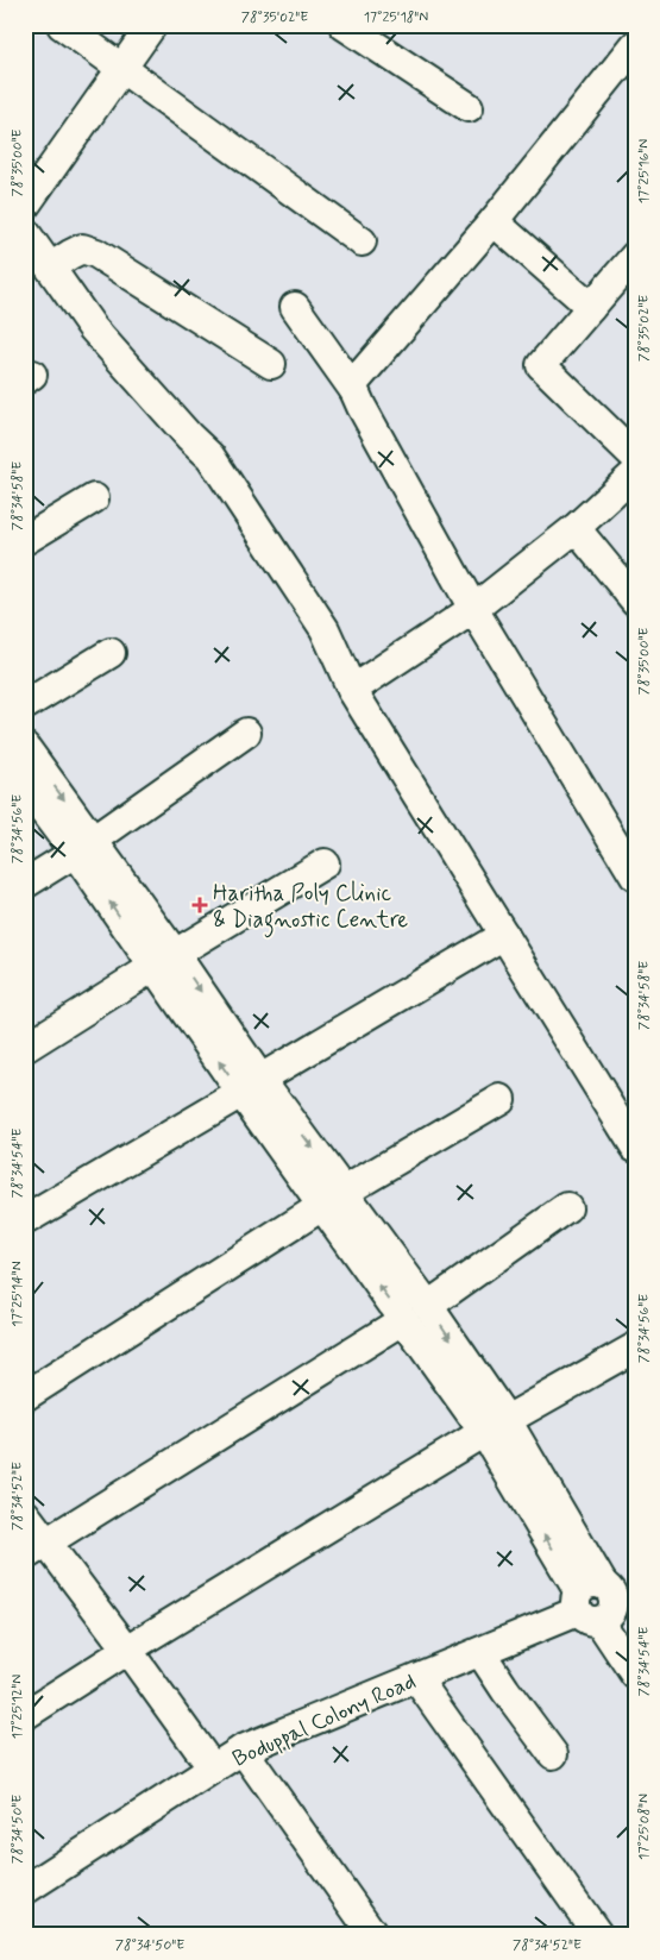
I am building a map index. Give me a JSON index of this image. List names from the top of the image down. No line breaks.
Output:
{"streets":{"street":["Boduppal Colony Road"]},"places":{"health":["Haritha Poly Clinic & Diagnostic Centre"]},"coordinates":["78°35'02\"E","17°25'18\"N","78°35'00\"E","17°25'16\"N","78°34'58\"E","78°34'56\"E","78°34'54\"E","17°25'14\"N","78°34'52\"E","17°25'12\"N","17°25'08\"N","78°34'50\"E"]}
